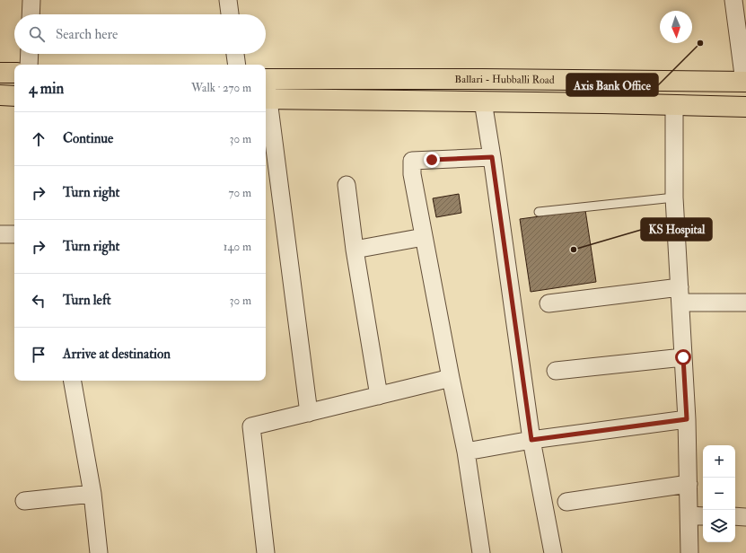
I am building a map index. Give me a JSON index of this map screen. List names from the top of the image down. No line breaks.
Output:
{"streets":{"main road":["Ballari - Hubballi Road"]},"places":["Axis Bank Office","KS Hospital"],"north":"bottom","page":{"search":"Search here","heading":["4 min","Walk · 270 m"],"list":[["Continue","30 m"],["Turn right","70 m"],["Turn right","140 m"],["Turn left","30 m"],"Arrive at destination"],"map_buttons":["+","−"]}}
